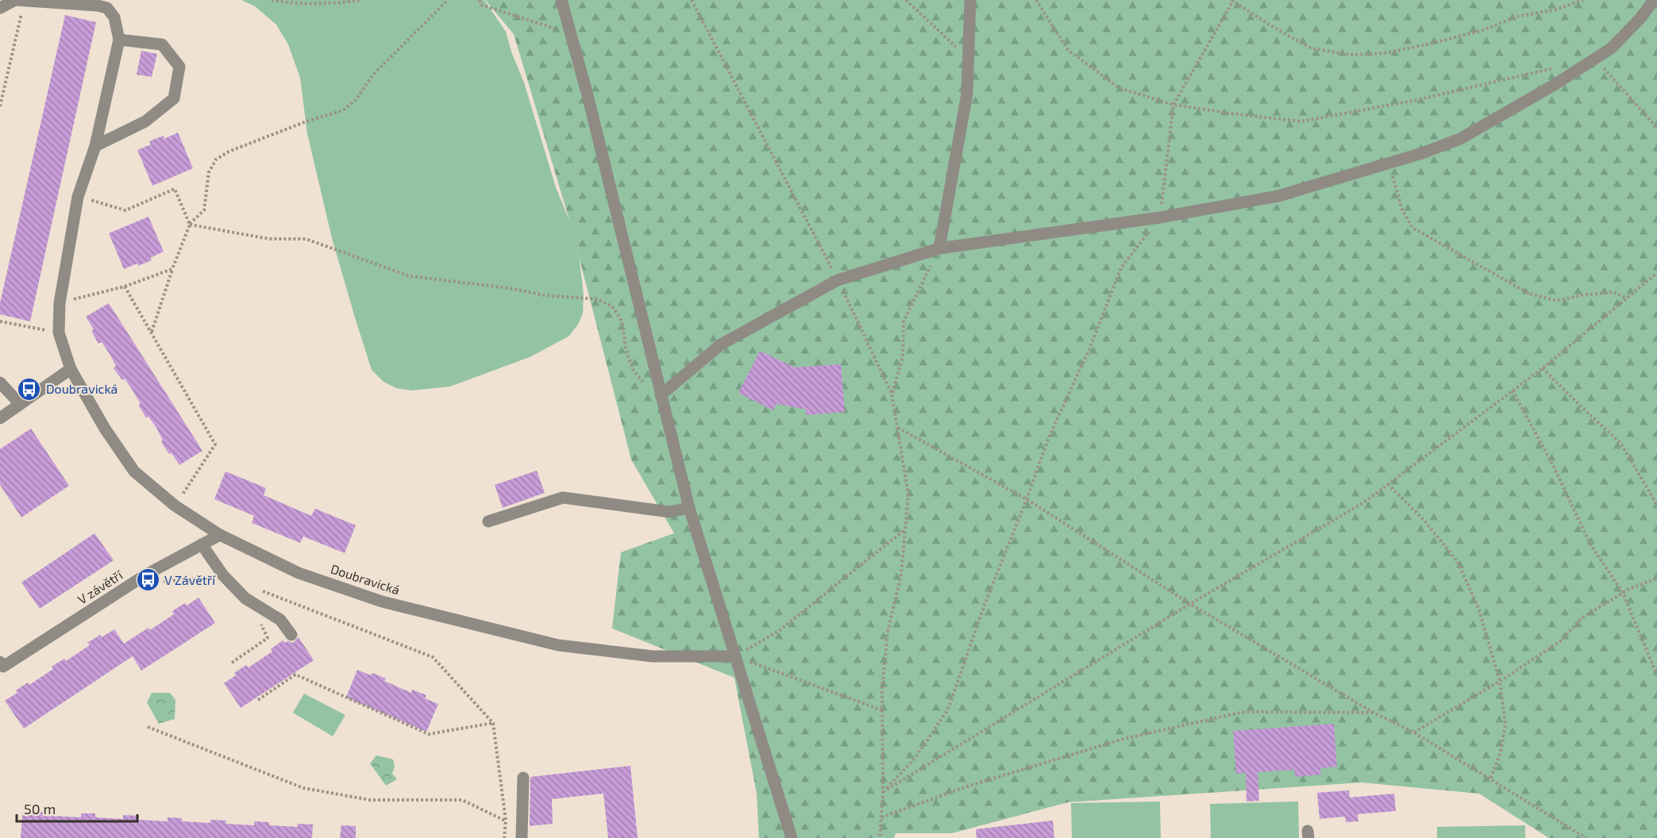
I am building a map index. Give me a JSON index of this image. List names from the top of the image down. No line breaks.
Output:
{"streets":{"street":["Doubravická","V závětří"]},"crossings":[["Doubravická","V závětří"]],"places":{"bus stop":["Doubravická","V Závětří"]},"scale_bar":"50 m"}
